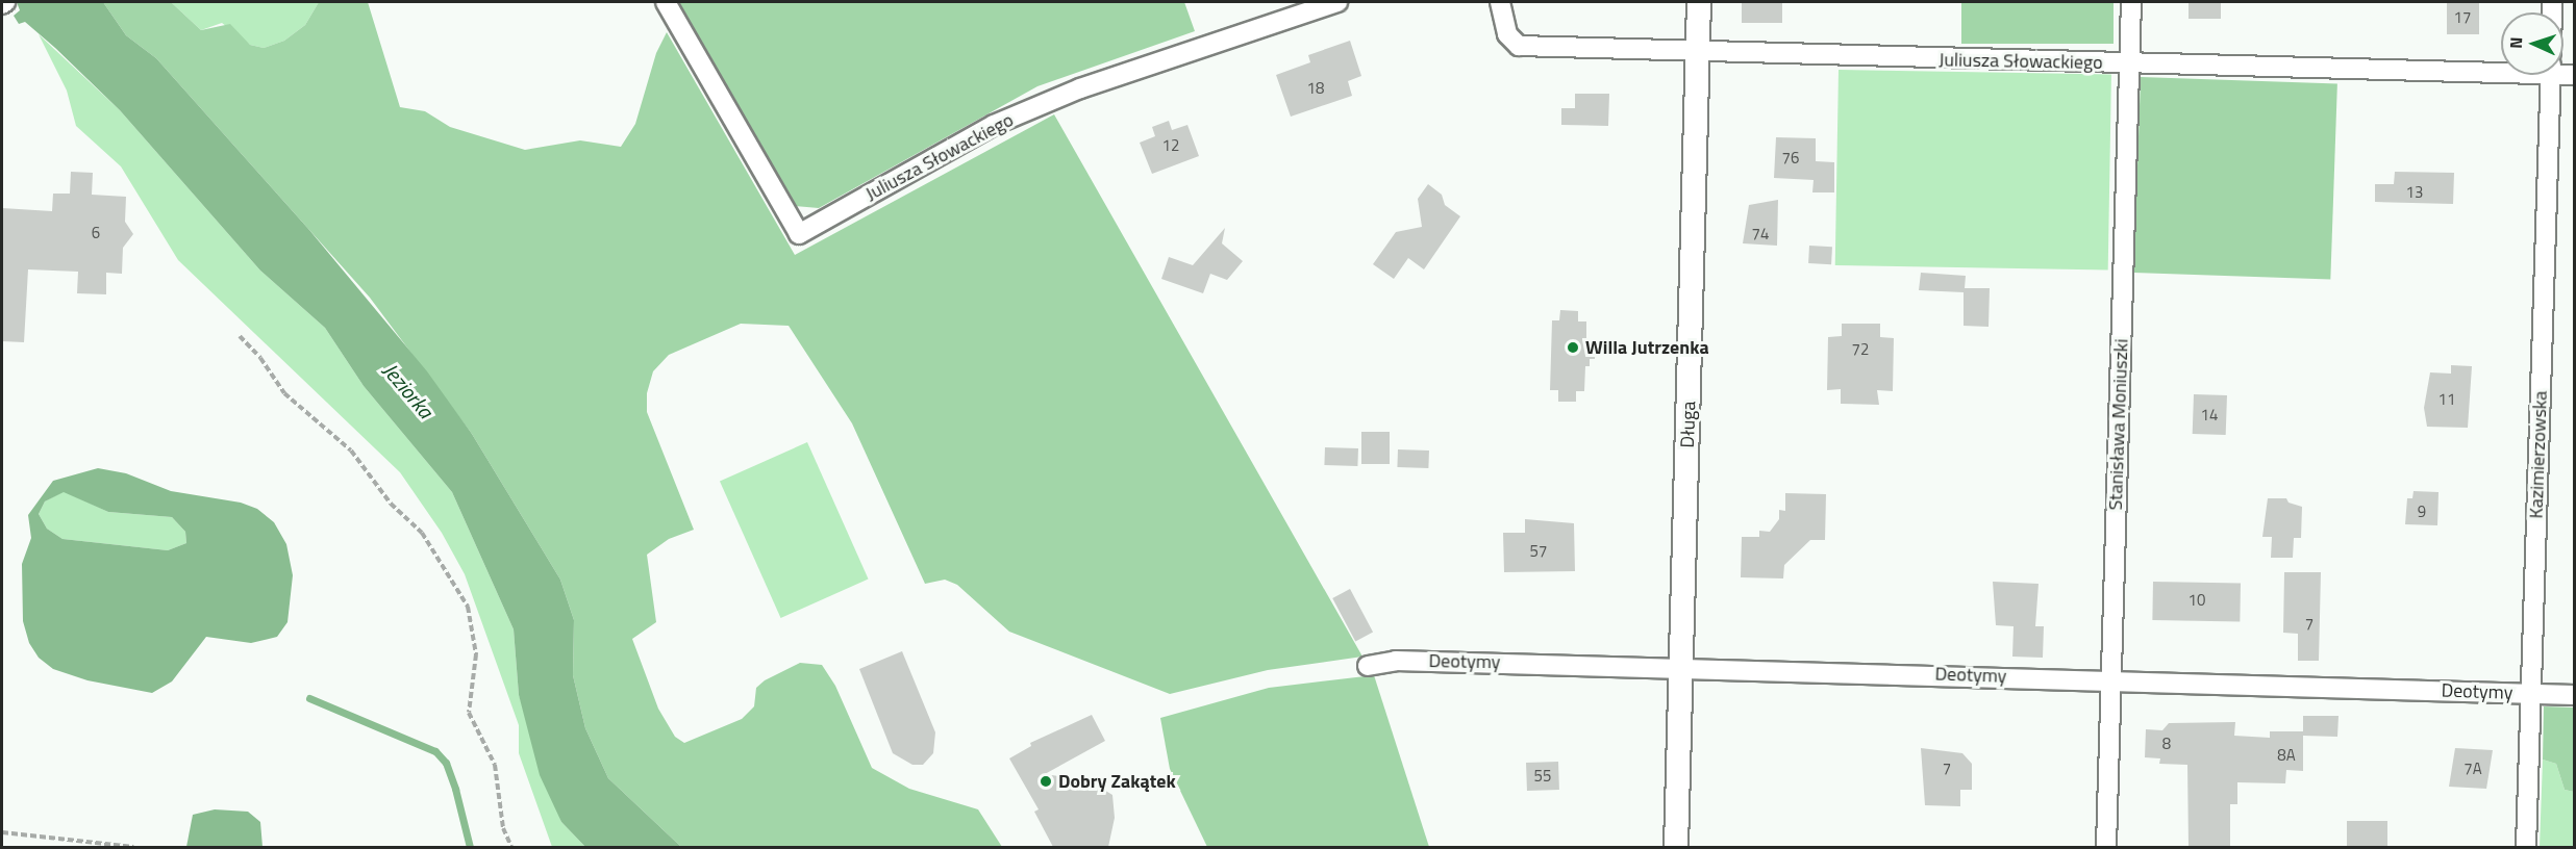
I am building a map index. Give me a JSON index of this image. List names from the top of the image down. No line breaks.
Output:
{"streets":{"street":["Juliusza Słowackiego","Długa","Stanisława Moniuszki","Kazimierzowska","Deotymy"]},"crossings":[["Juliusza Słowackiego","Długa"],["Juliusza Słowackiego","Stanisława Moniuszki"],["Długa","Deotymy"],["Stanisława Moniuszki","Deotymy"],["Kazimierzowska","Deotymy"]],"water":["Jeziorka"],"places":["Willa Jutrzenka","Dobry Zakątek"],"house_numbers":["17","18","12","76","13","6","74","72","11","14","9","57","10","7","8","8A","7","7A","55"],"north":"left"}
